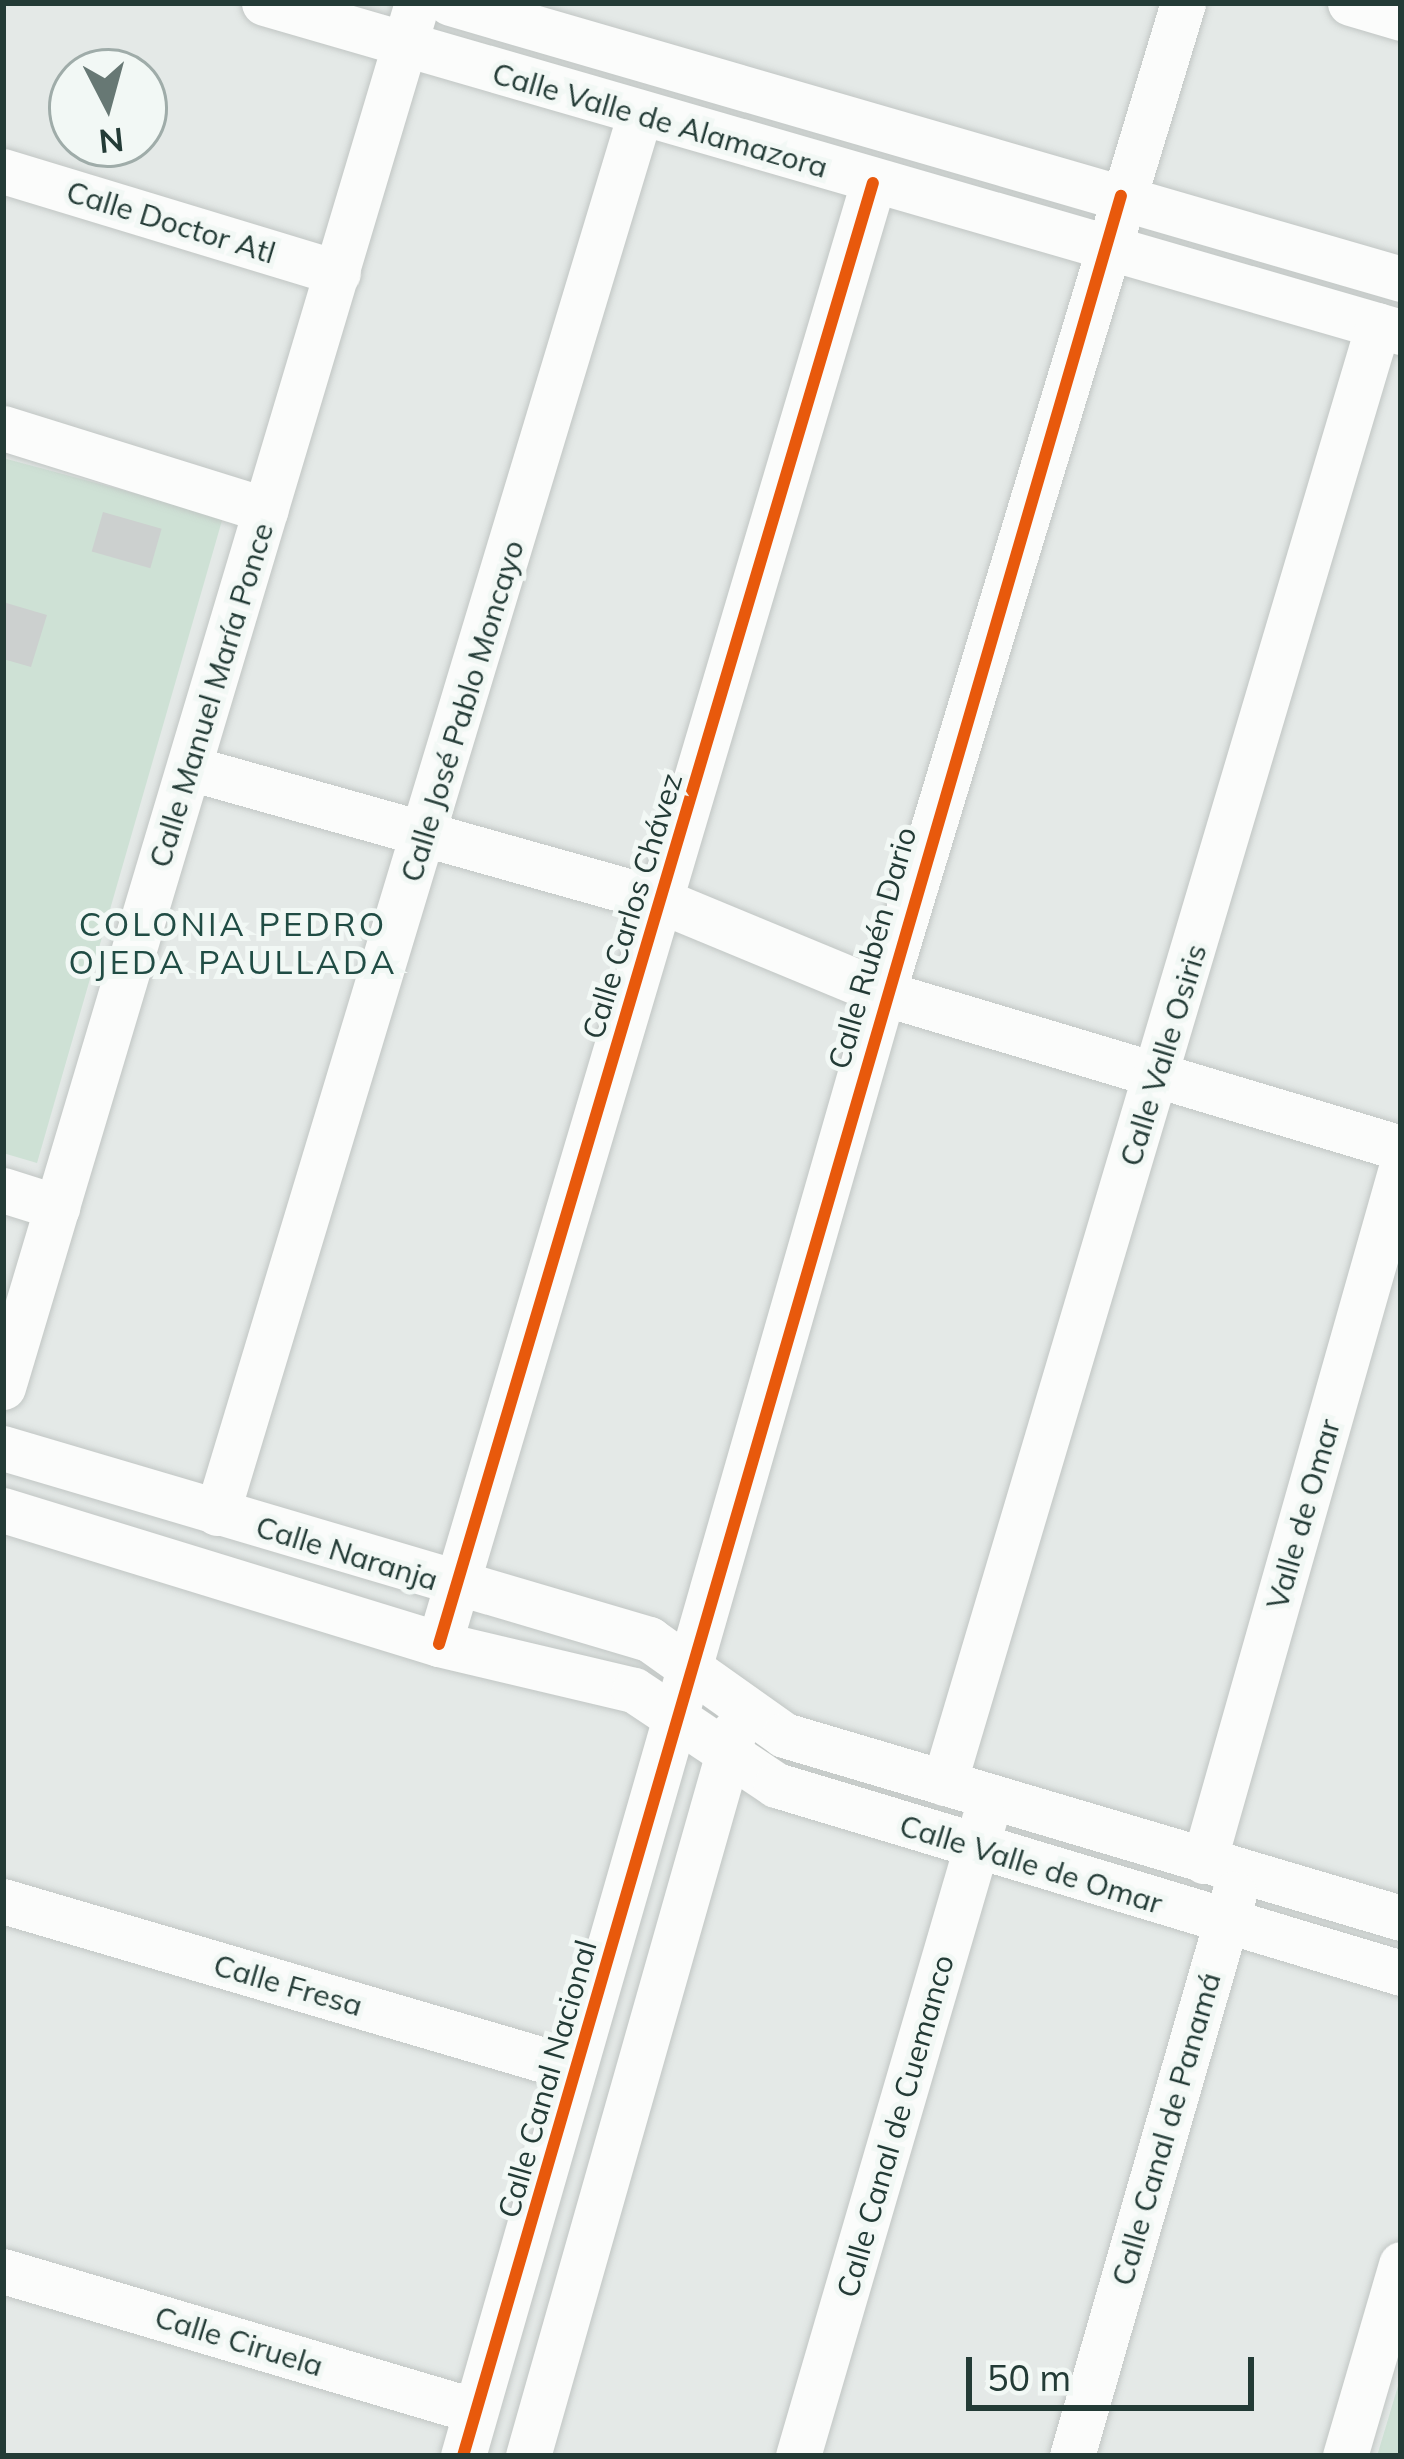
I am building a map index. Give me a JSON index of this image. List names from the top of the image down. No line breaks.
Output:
{"streets":{"street":["Calle Valle de Alamazora","Calle Doctor Atl","Calle Manuel María Ponce","Calle José Pablo Moncayo","Calle Carlos Chávez","Calle Rubén Dario","Calle Valle Osiris","Valle de Omar","Calle Naranja","Calle Valle de Omar","Calle Fresa","Calle Canal Nacional","Calle Canal de Cuemanco","Calle Canal de Panamá","Calle Ciruela"]},"crossings":[["Calle Valle de Alamazora","Calle Manuel María Ponce"],["Calle Valle de Alamazora","Calle José Pablo Moncayo"],["Calle Valle de Alamazora","Calle Carlos Chávez"],["Calle Valle de Alamazora","Calle Rubén Dario"],["Calle Valle de Alamazora","Calle Valle Osiris"],["Calle Doctor Atl","Calle Manuel María Ponce"],["Calle José Pablo Moncayo","Calle Naranja"],["Calle Carlos Chávez","Calle Naranja"],["Calle Rubén Dario","Calle Naranja"],["Calle Rubén Dario","Calle Valle de Omar"],["Calle Rubén Dario","Calle Canal Nacional"],["Calle Valle Osiris","Calle Valle de Omar"],["Valle de Omar","Calle Valle de Omar"],["Valle de Omar","Calle Canal de Panamá"],["Calle Naranja","Calle Valle de Omar"],["Calle Naranja","Calle Canal Nacional"],["Calle Valle de Omar","Calle Canal Nacional"],["Calle Valle de Omar","Calle Canal de Cuemanco"],["Calle Valle de Omar","Calle Canal de Panamá"],["Calle Fresa","Calle Canal Nacional"],["Calle Canal Nacional","Calle Ciruela"]],"districts":["COLONIA PEDRO OJEDA PAULLADA"],"scale_bar":"50 m","north":"bottom"}
